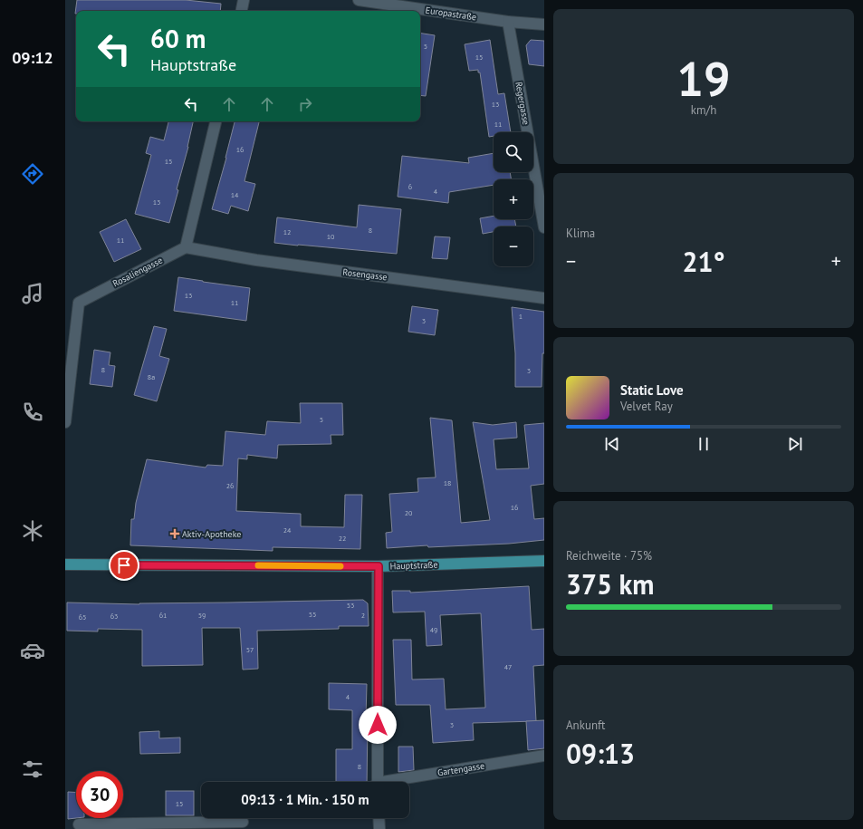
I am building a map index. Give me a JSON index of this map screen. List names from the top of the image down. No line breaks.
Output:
{"streets":{"main road":["Hauptstraße"],"street":["Europastraße","Regergasse","Rosaliengasse","Rosengasse","Gartengasse"]},"crossings":[["Europastraße","Regergasse"],["Rosaliengasse","Rosengasse"]],"places":{"health":["Aktiv-Apotheke"]},"house_numbers":["5","15","13","11","16","15","6","4","14","13","8","12","10","11","13","11","1","3","8","3","8a","5","18","26","16","20","24","22","53","55","61","59","2","63","65","49","57","47","4","3","8","15"],"page":{"tabs":"09:12","tile":[["19","km/h"],"Klima",["Reichweite · 75%","375 km"],["Ankunft","09:13"]],"turn":["60 m","Hauptstraße"],"map_buttons":["+","−"],"heat":["−","21°","+"],"song":["Static Love","Velvet Ray"],"limit":"30","trip":"09:13 · 1 Min. · 150 m"}}
